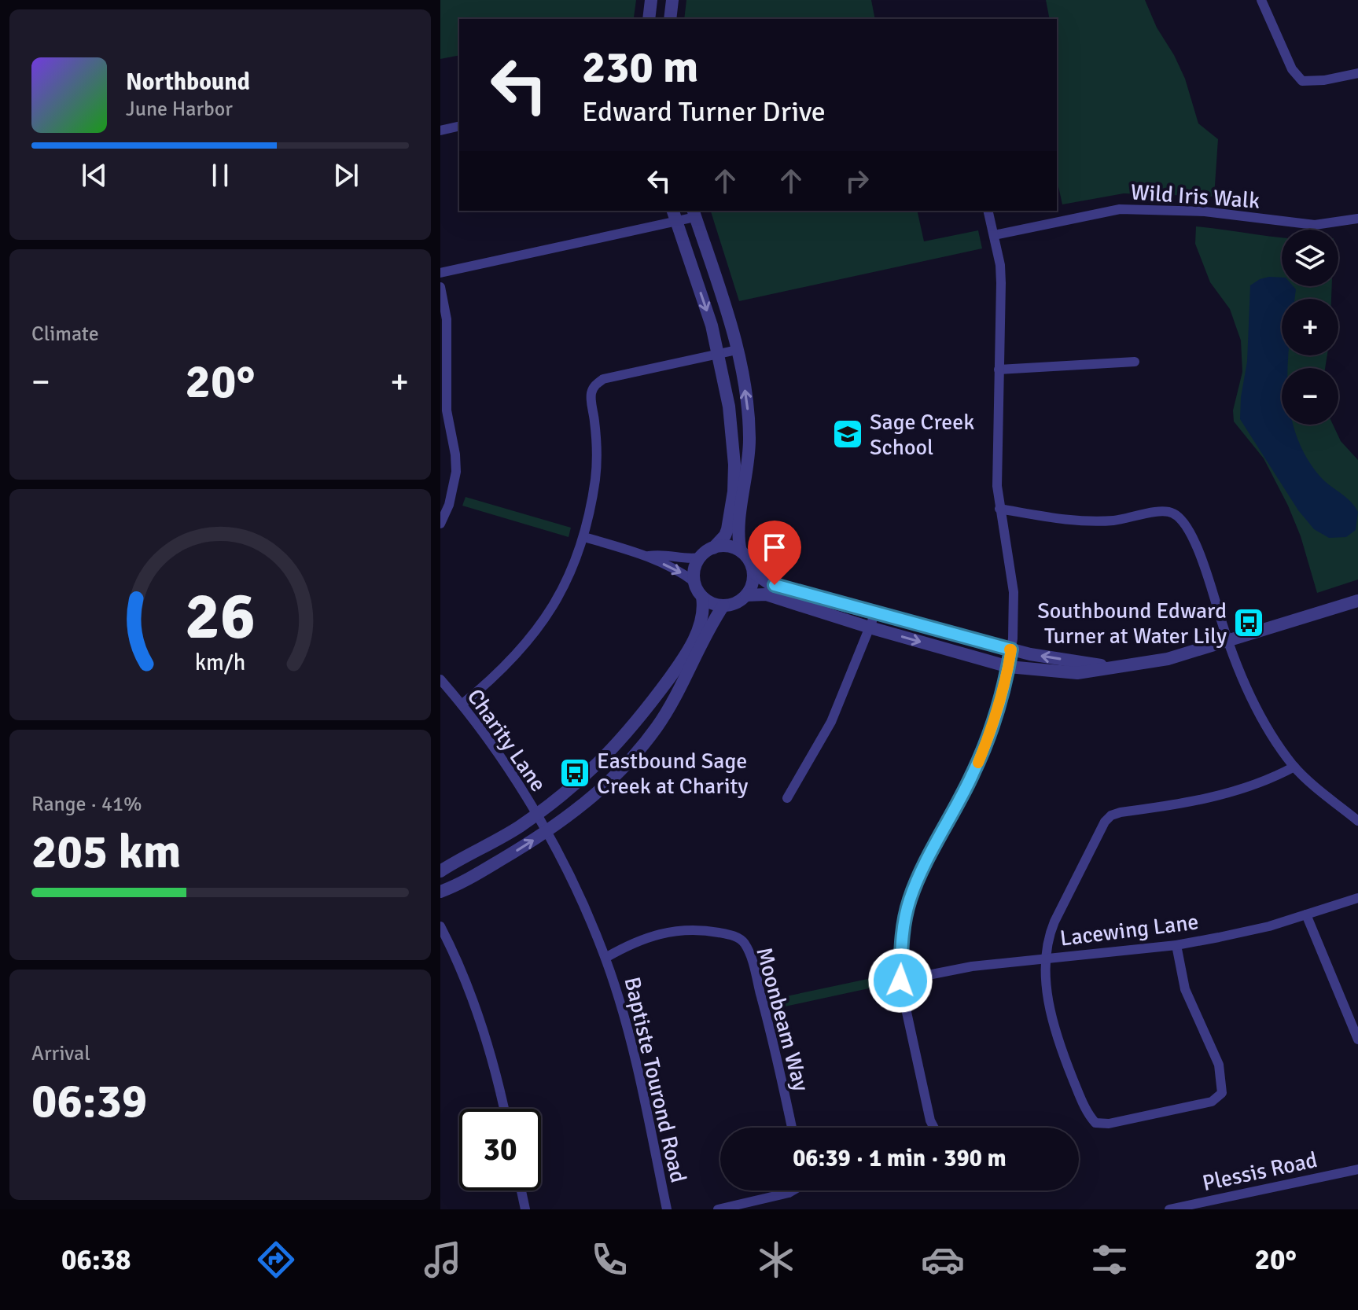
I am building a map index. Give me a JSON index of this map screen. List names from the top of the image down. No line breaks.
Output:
{"streets":{"street":["Wild Iris Walk","Charity Lane","Lacewing Lane","Moonbeam Way","Baptiste Tourond Road","Plessis Road"]},"crossings":[["Charity Lane","Baptiste Tourond Road"],["Moonbeam Way","Baptiste Tourond Road"]],"places":{"school or university":["Sage Creek School"],"bus stop":["Southbound Edward Turner at Water Lily","Eastbound Sage Creek at Charity"]},"page":{"turn":["230 m","Edward Turner Drive"],"song":["Northbound","June Harbor"],"map_buttons":["+","−"],"tile":["Climate",["Range · 41%","205 km"],["Arrival","06:39"]],"heat":["−","20°","+"],"limit":"30","trip":"06:39 · 1 min · 390 m","tabs":["06:38","20°"],"gauge":["26","km/h"]}}
